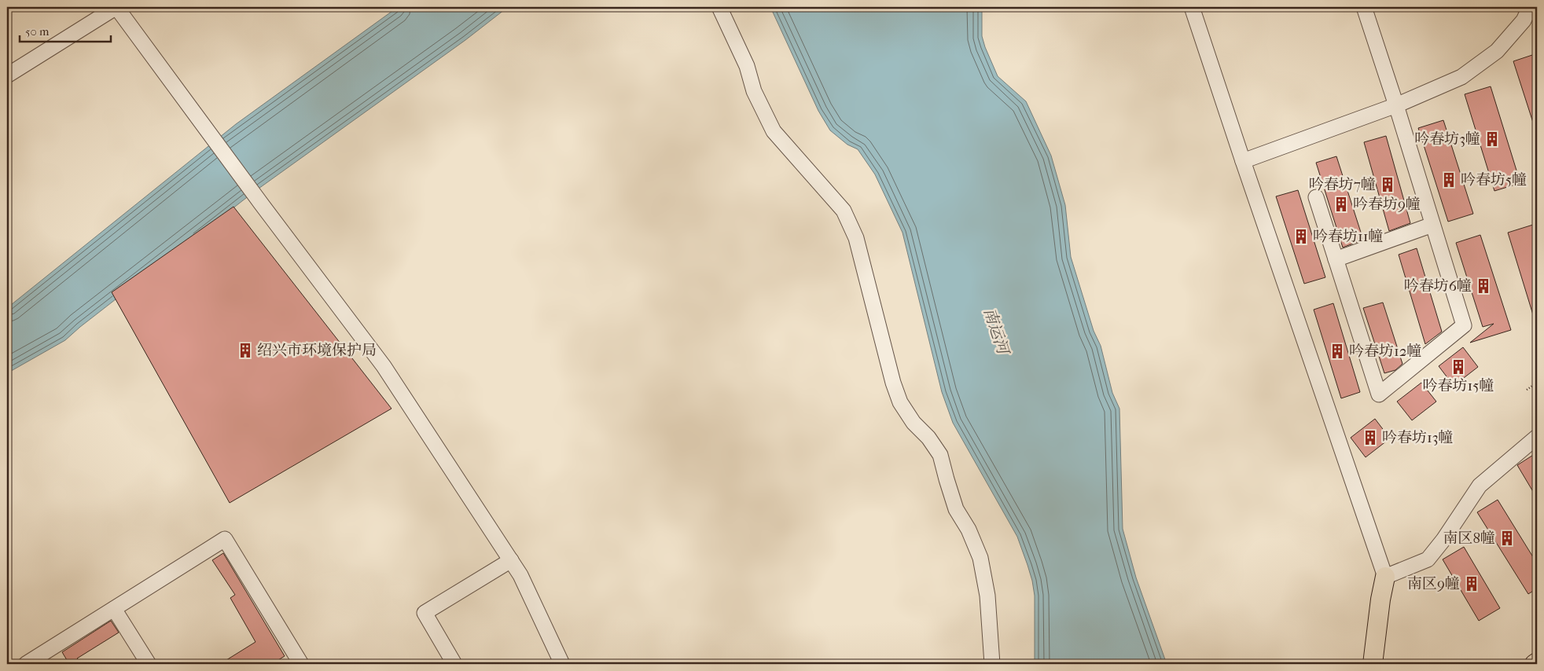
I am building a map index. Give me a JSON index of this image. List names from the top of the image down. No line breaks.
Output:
{"water":["南运河"],"places":{"building":["吟春坊3幢","吟春坊5幢","吟春坊7幢","吟春坊9幢","吟春坊11幢","吟春坊6幢","绍兴市环境保护局","吟春坊12幢","吟春坊15幢","吟春坊13幢","南区8幢","南区9幢"]},"scale_bar":"50 m"}
